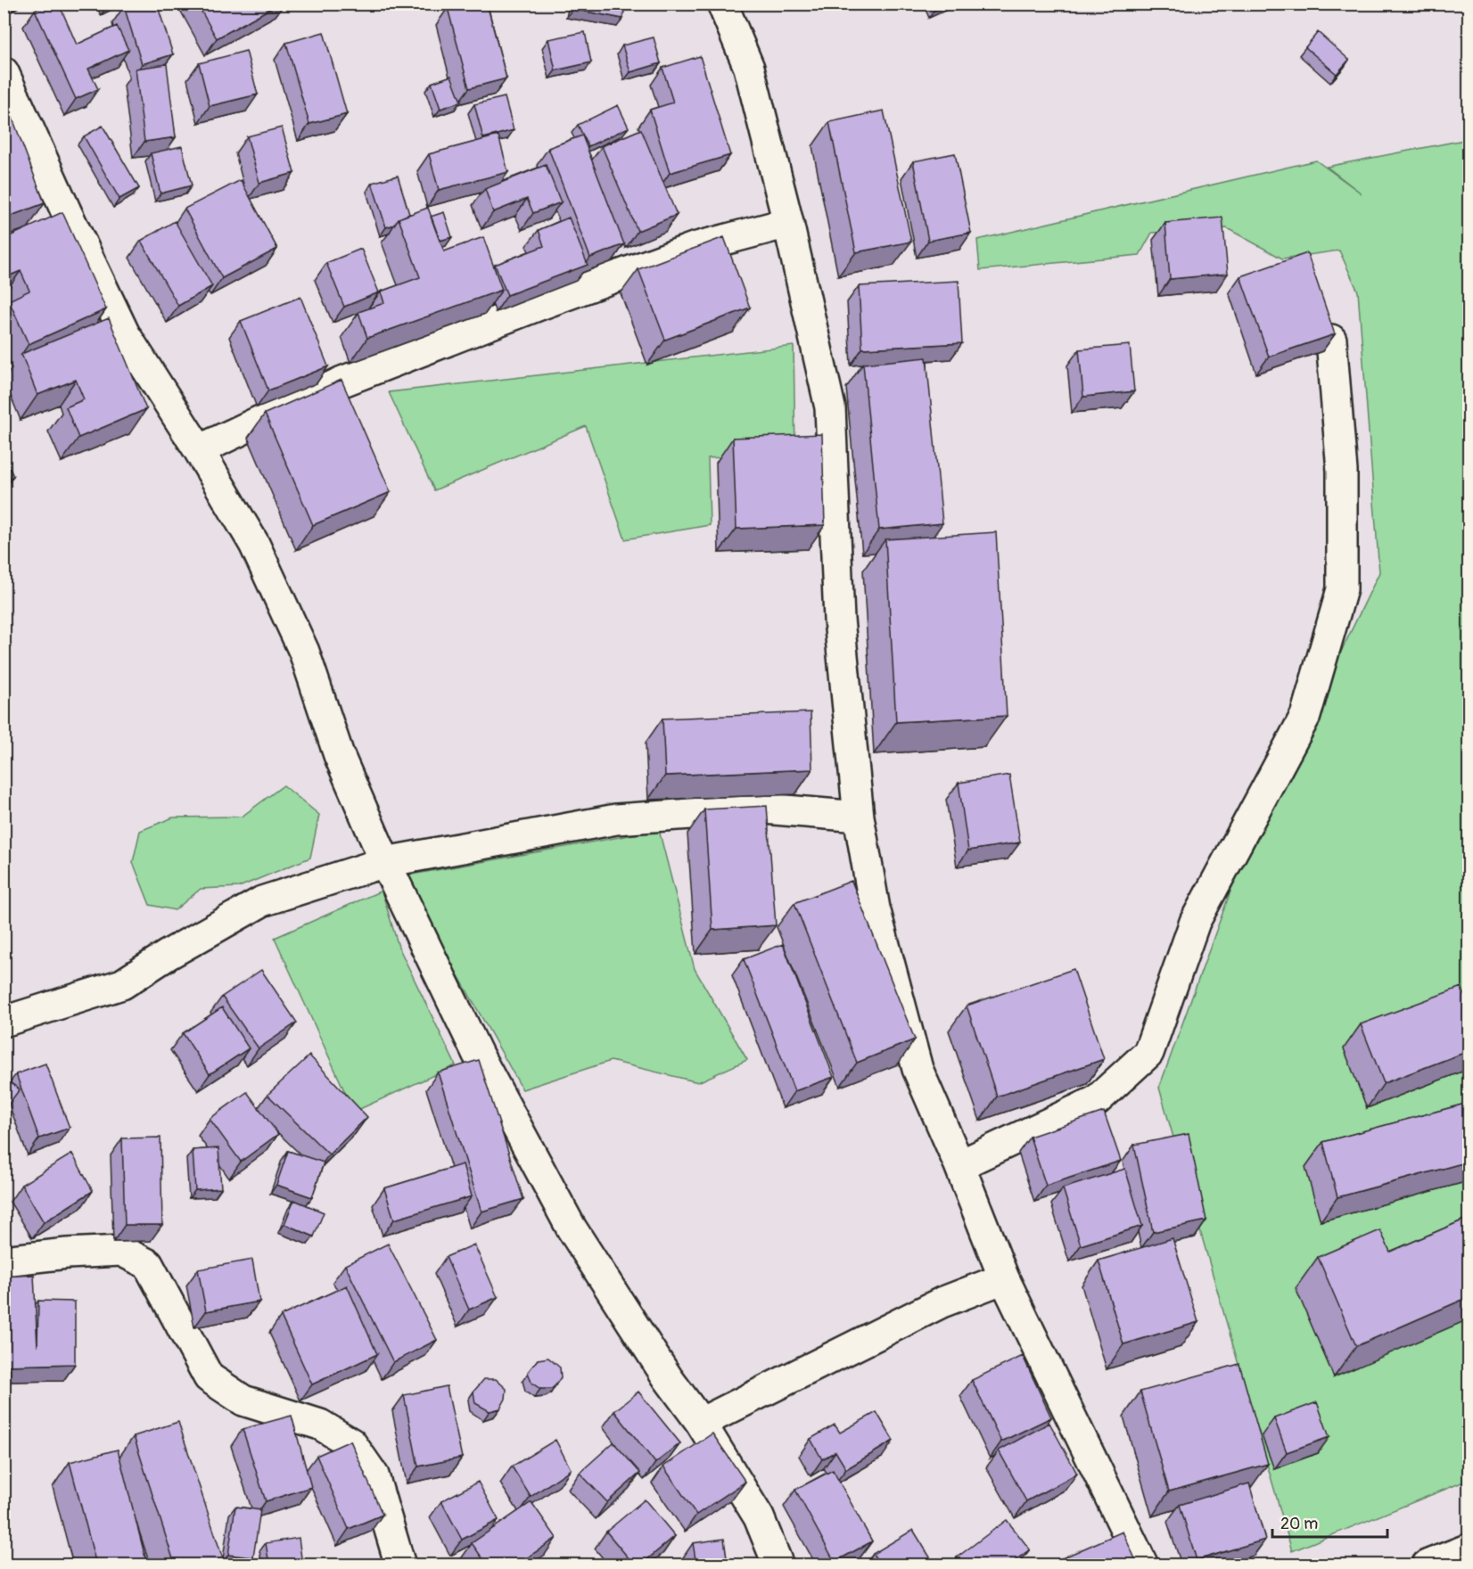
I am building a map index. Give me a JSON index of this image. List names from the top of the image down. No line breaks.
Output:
{"scale_bar":"20 m"}
